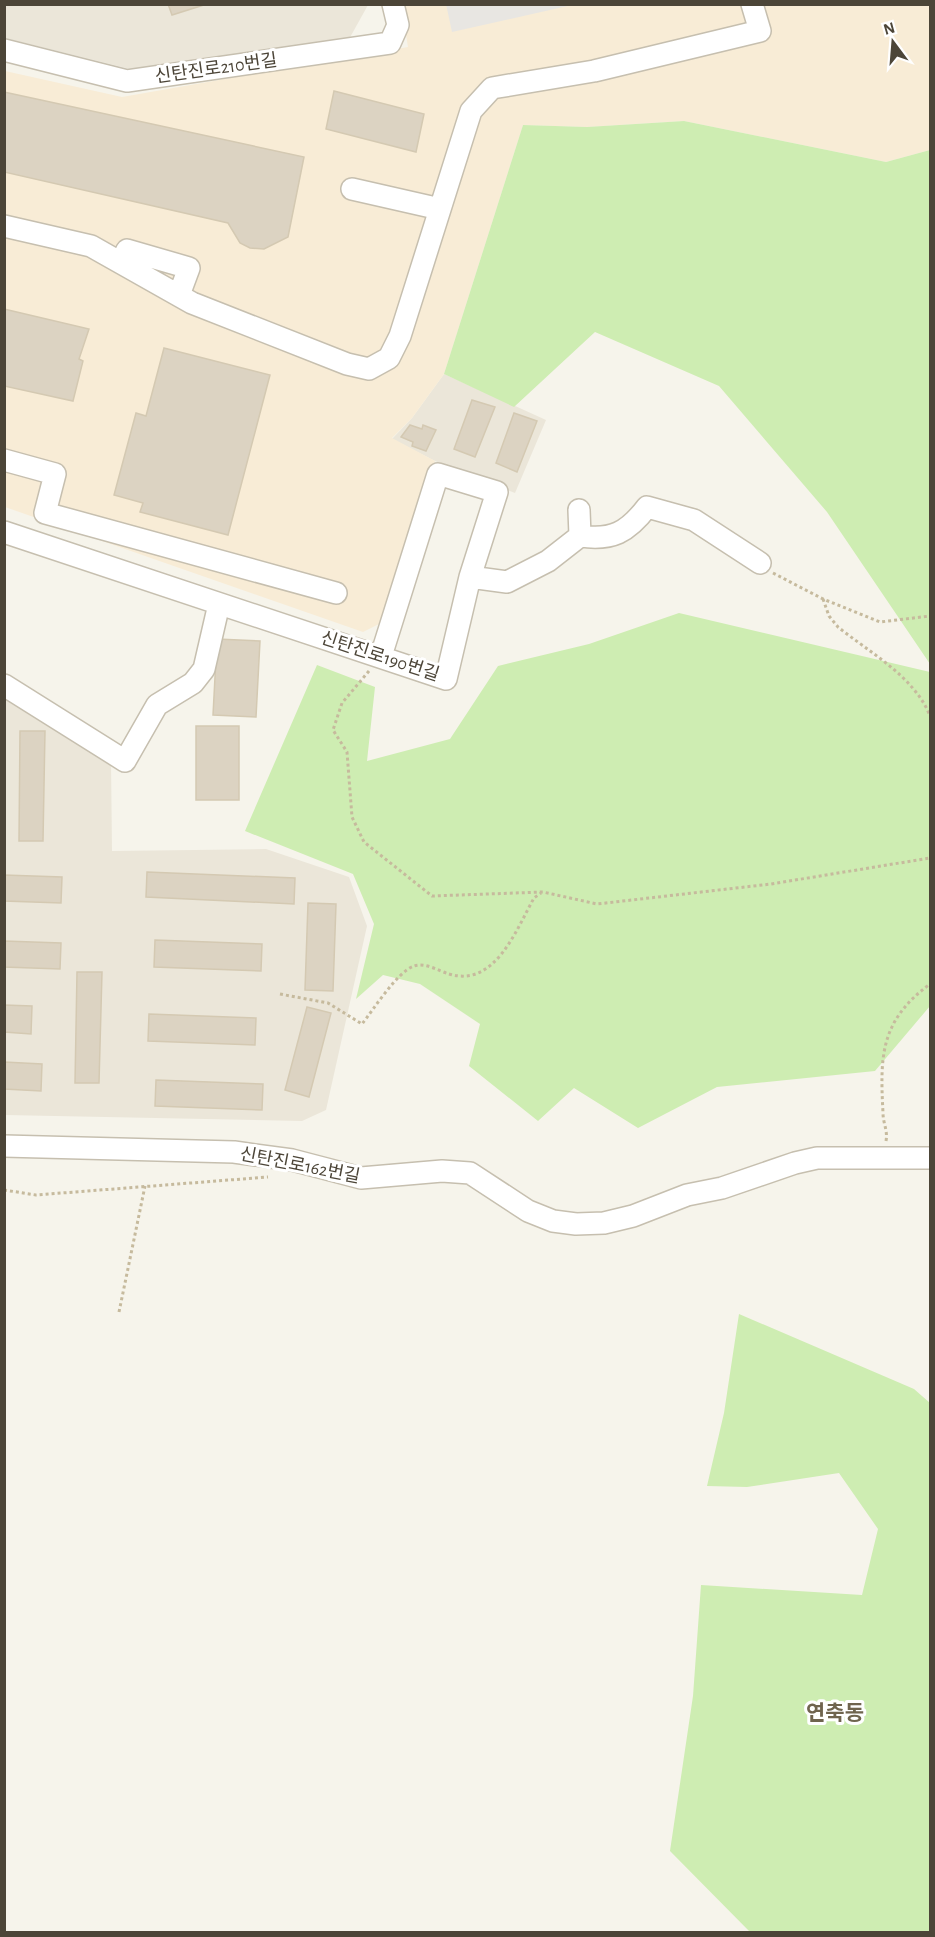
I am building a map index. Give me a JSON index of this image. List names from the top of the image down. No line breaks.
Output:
{"streets":{"street":["신탄진로210번길","신탄진로190번길","신탄진로162번길"]},"districts":["연축동"],"north":"top"}
